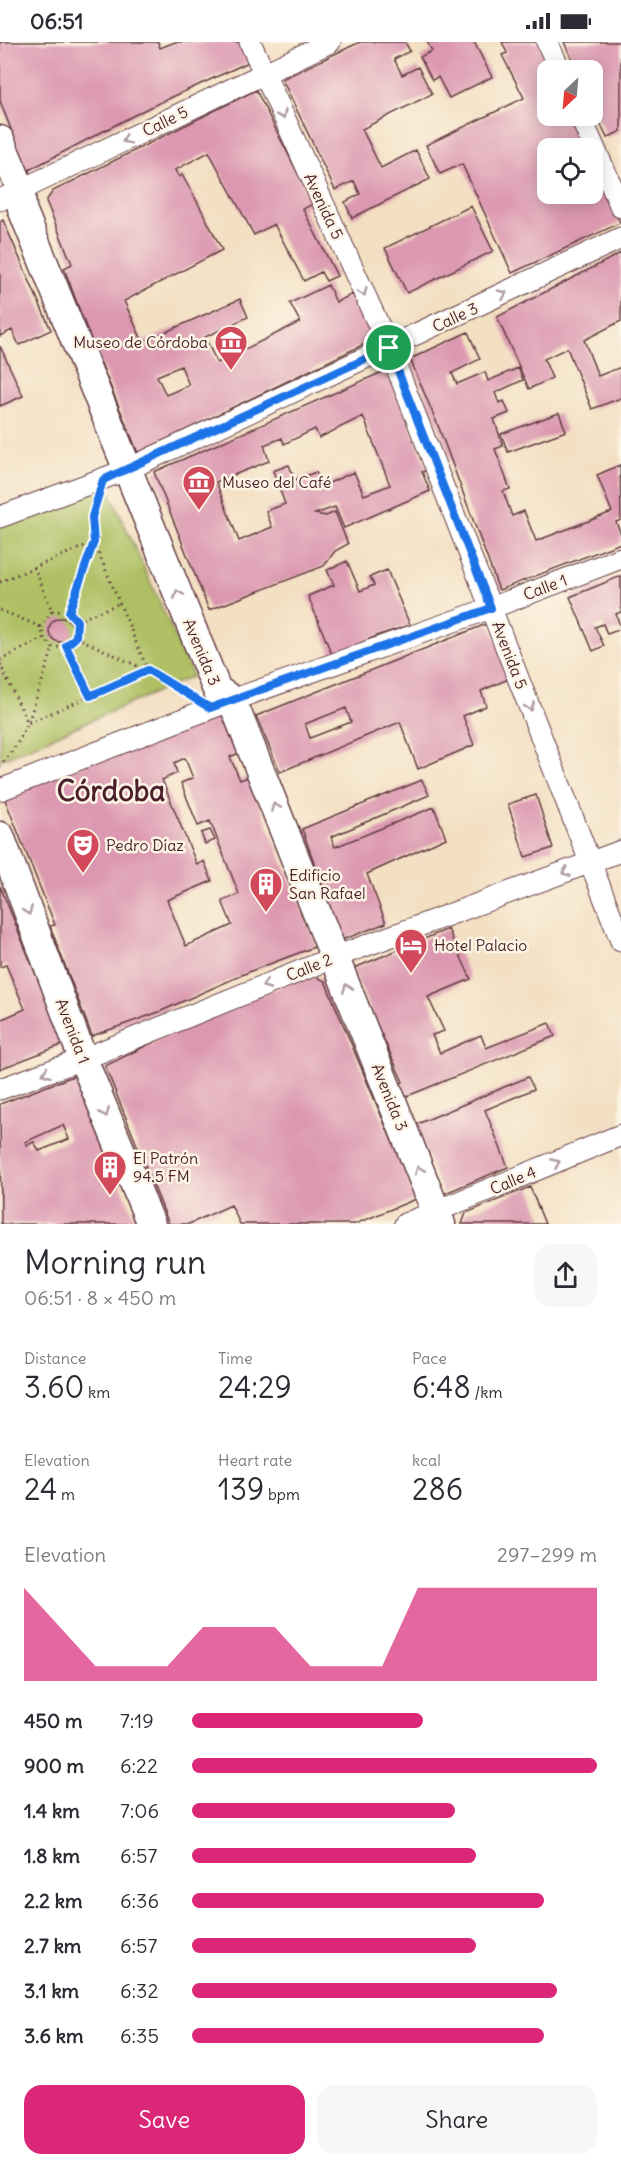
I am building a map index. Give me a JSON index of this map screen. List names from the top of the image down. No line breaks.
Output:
{"streets":{"main road":["Avenida 3","Avenida 1"],"street":["Calle 5","Avenida 5","Calle 3","Calle 1","Calle 2","Calle 4"]},"crossings":[["Calle 5","Avenida 5"],["Calle 5","Avenida 3"],["Avenida 5","Calle 3"],["Avenida 5","Calle 1"],["Avenida 5","Calle 2"],["Calle 3","Avenida 3"],["Calle 1","Avenida 3"],["Avenida 3","Calle 2"],["Avenida 3","Calle 4"],["Calle 2","Avenida 1"]],"one_way":["Calle 5","Avenida 5","Calle 3","Avenida 3","Calle 2","Avenida 1","Calle 4"],"districts":["Córdoba"],"places":{"museum":["Museo de Córdoba","Museo del Café"],"theatre":["Pedro Díaz"],"building":["Edificio San Rafael","El Patrón 94.5 FM"],"hotel":["Hotel Palacio"]},"north":"bottom left","page":{"status":"06:51","heading":["Morning run","06:51 · 8 × 450 m"],"stats":[["Distance","3.60 km"],["Time","24:29"],["Pace","6:48 /km"],["Elevation","24 m"],["Heart rate","139 bpm"],["kcal","286"]],"chart":["Elevation","297–299 m"],"list":[{"name":"450 m","note":"7:19"},{"name":"900 m","note":"6:22"},{"name":"1.4 km","note":"7:06"},{"name":"1.8 km","note":"6:57"},{"name":"2.2 km","note":"6:36"},{"name":"2.7 km","note":"6:57"},{"name":"3.1 km","note":"6:32"},{"name":"3.6 km","note":"6:35"}],"buttons":["Save","Share"]}}
